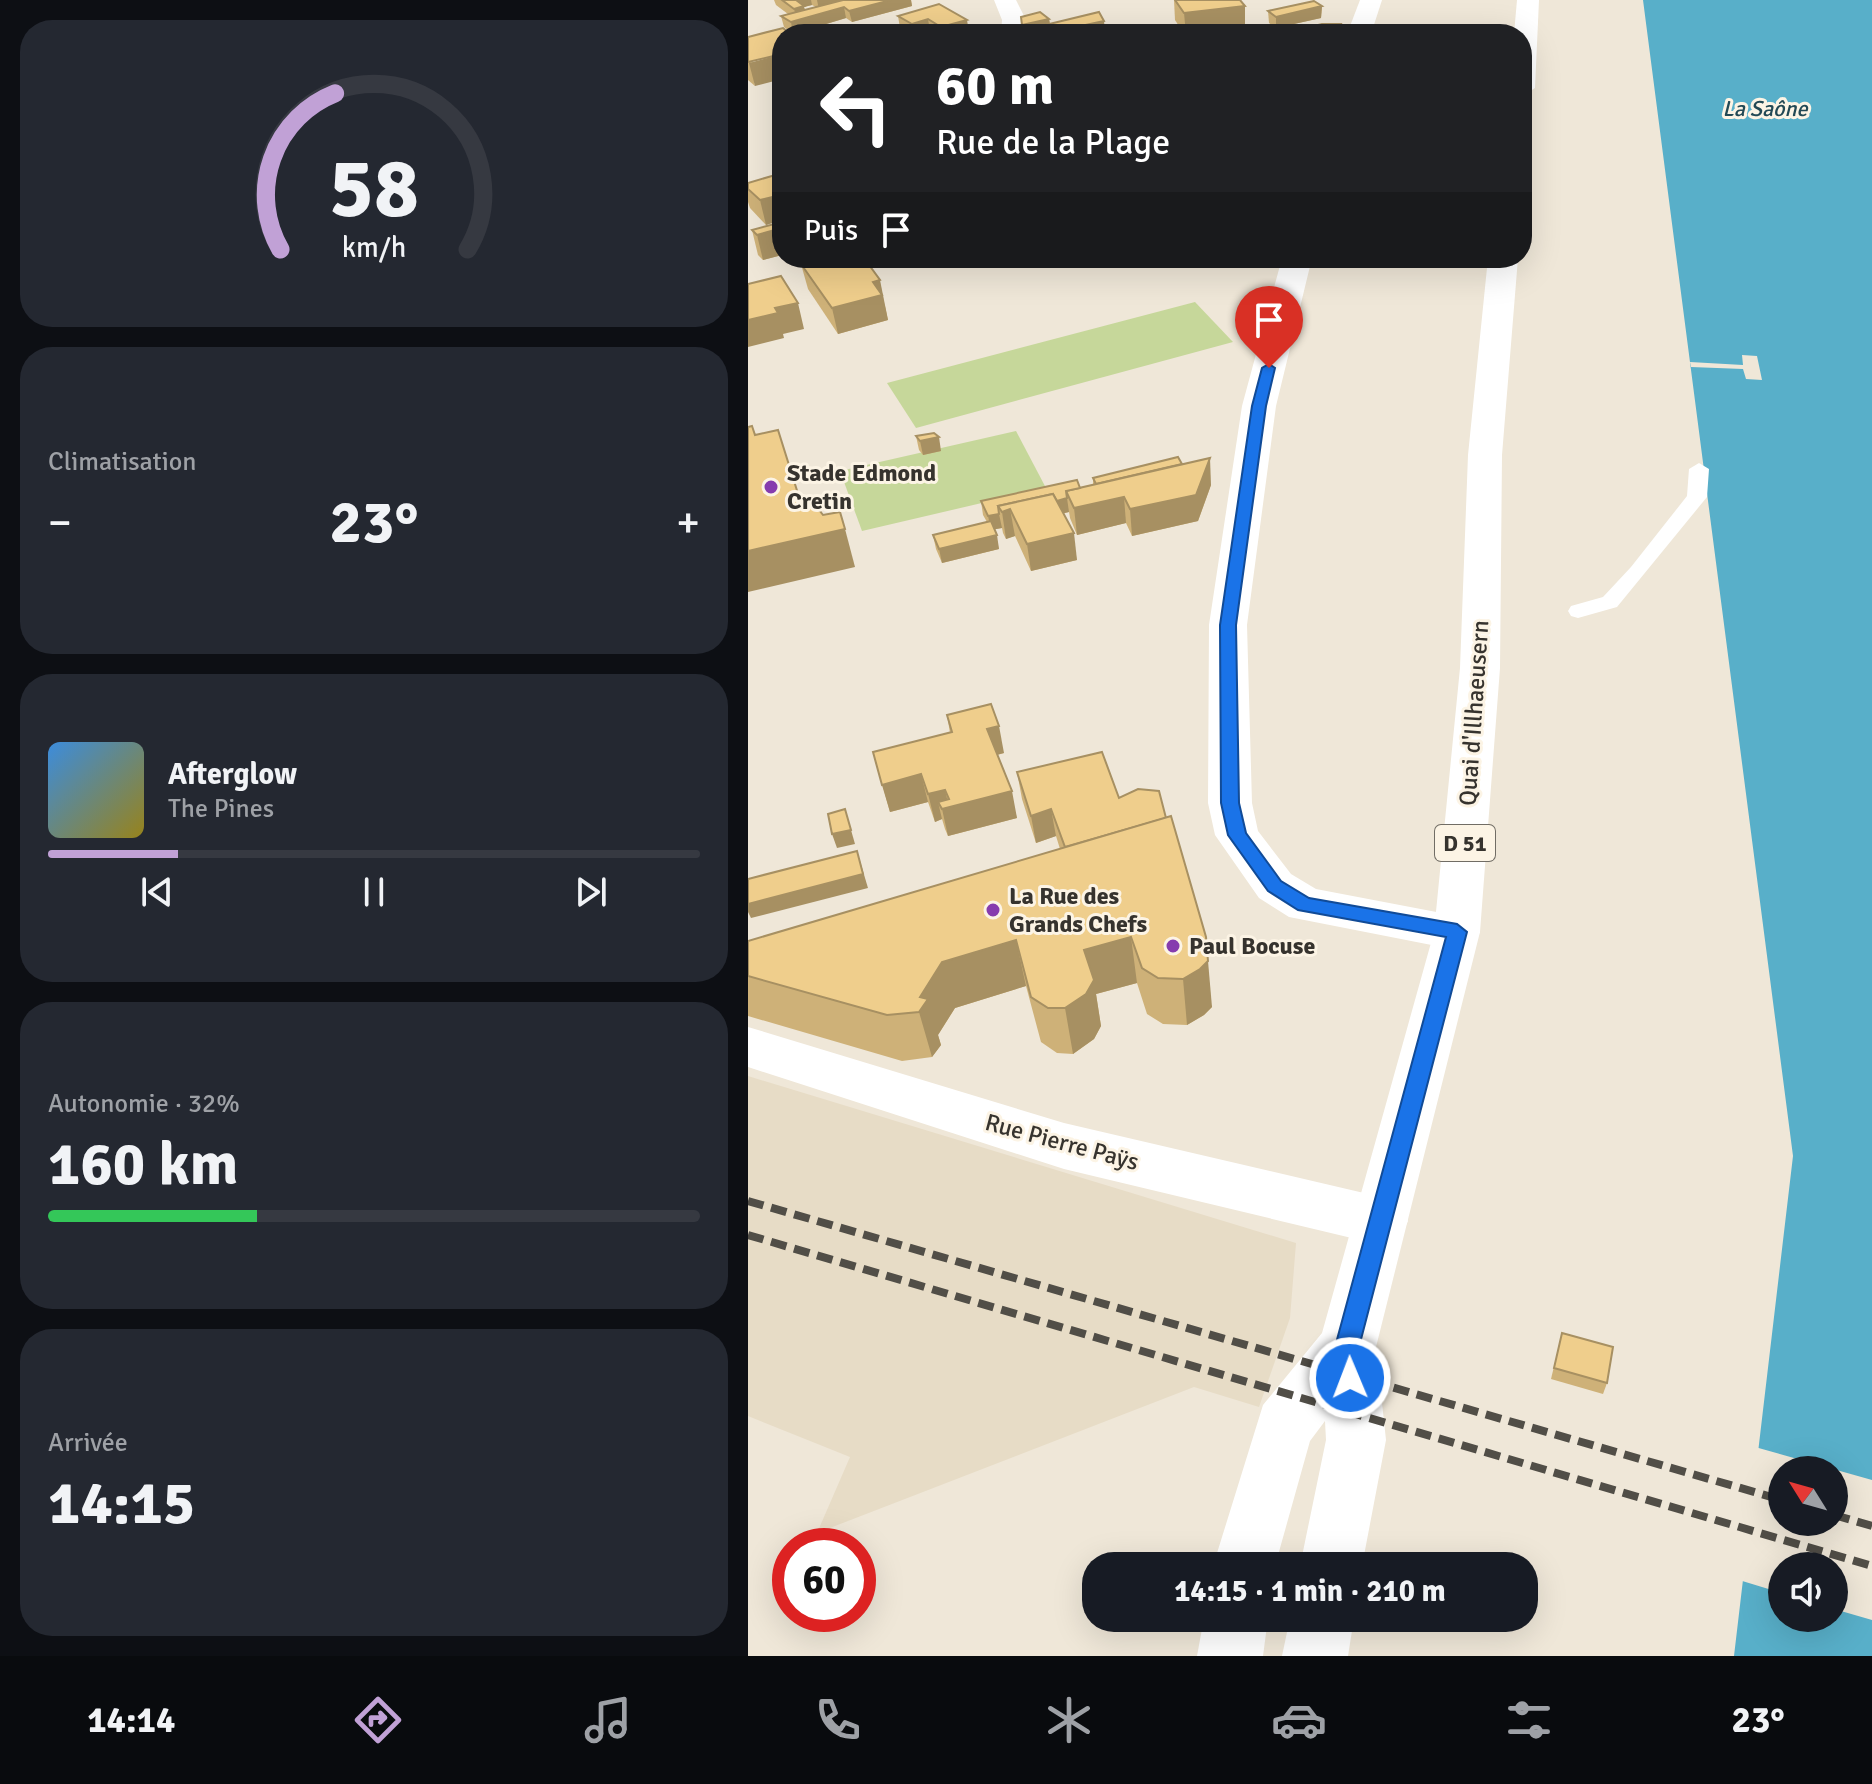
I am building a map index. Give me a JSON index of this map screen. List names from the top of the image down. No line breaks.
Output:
{"streets":{"main road":["Quai d'Illhaeusern","D 51","Rue Pierre Paÿs"]},"crossings":[["Quai d'Illhaeusern","Rue Pierre Paÿs"]],"water":["La Saône"],"places":["Stade Edmond Cretin","La Rue des Grands Chefs","Paul Bocuse"],"north":"top left","page":{"turn":["60 m","Rue de la Plage"],"then":"Puis","tile":["Climatisation",["Autonomie · 32%","160 km"],["Arrivée","14:15"]],"heat":["−","23°","+"],"song":["Afterglow","The Pines"],"limit":"60","trip":"14:15 · 1 min · 210 m","tabs":["14:14","23°"],"gauge":["58","km/h"]}}
